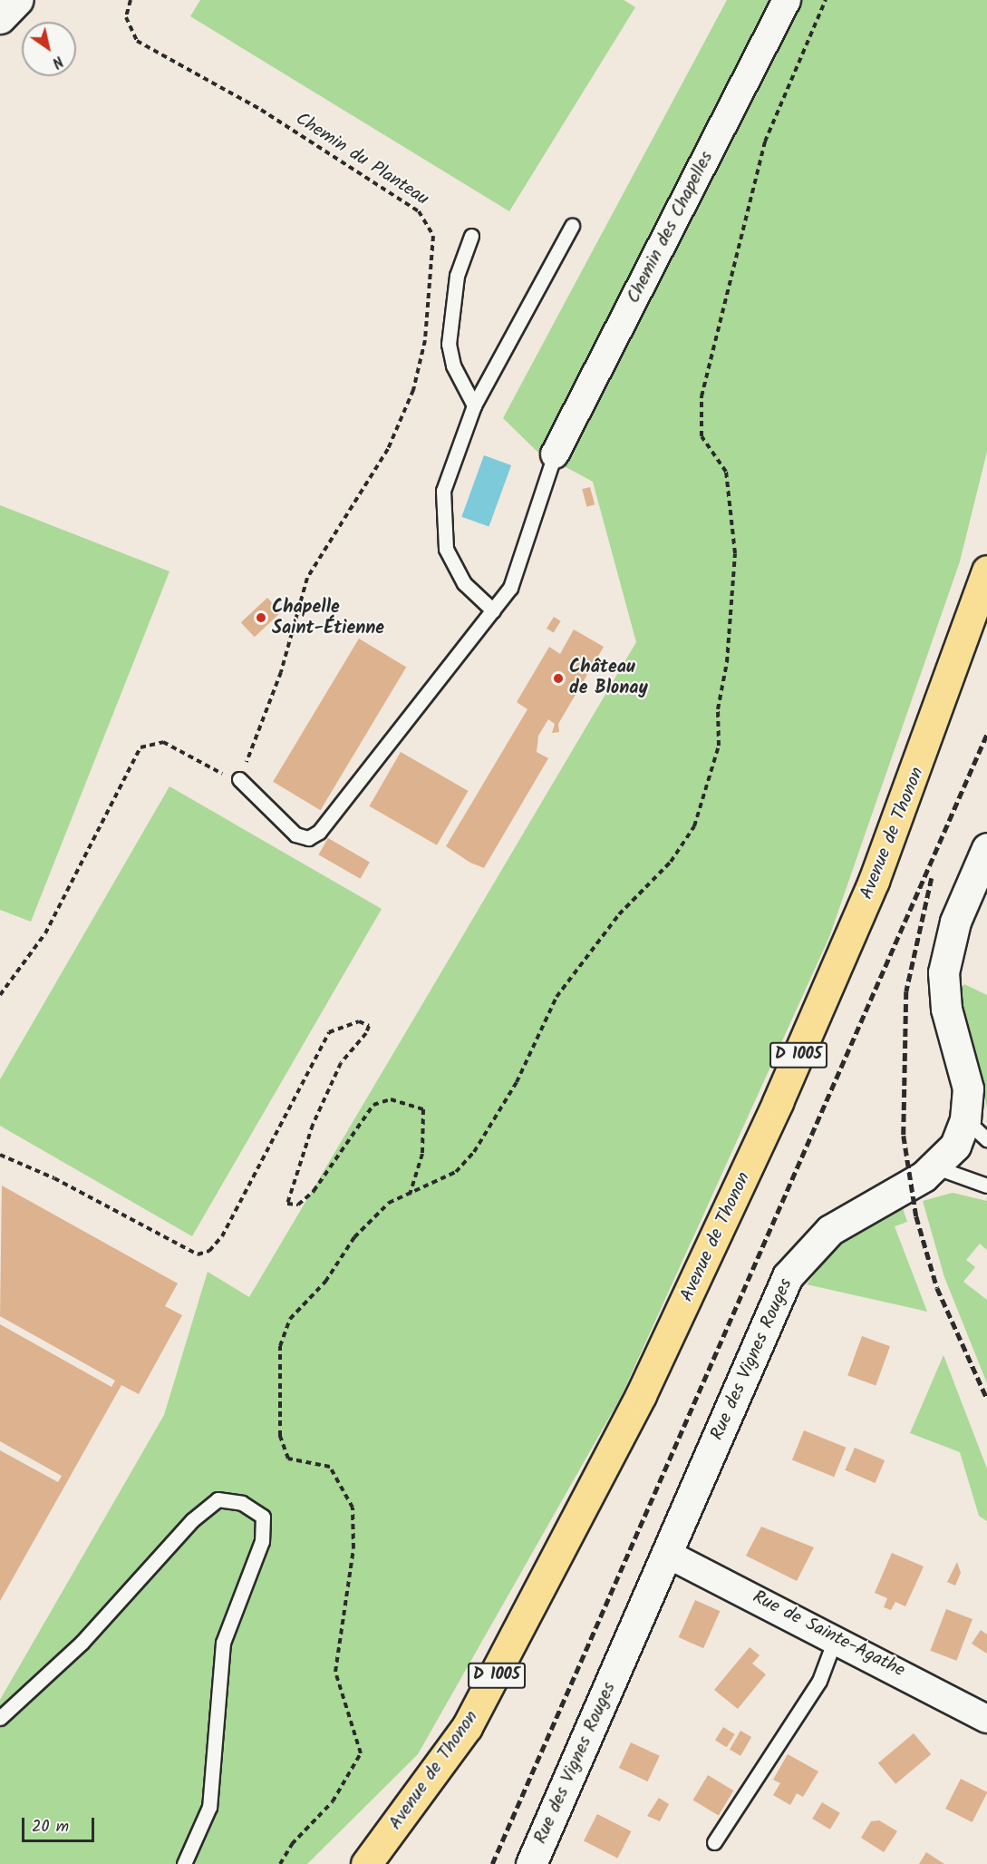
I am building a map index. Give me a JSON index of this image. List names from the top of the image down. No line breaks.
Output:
{"streets":{"main road":["Avenue de Thonon","D 1005"],"street":["Chemin des Chapelles","Rue des Vignes Rouges","Rue de Sainte-Agathe"],"path":["Chemin du Planteau"]},"crossings":[["Rue des Vignes Rouges","Rue de Sainte-Agathe"]],"places":["Chapelle Saint-Étienne","Château de Blonay"],"scale_bar":"20 m","north":"bottom right"}
